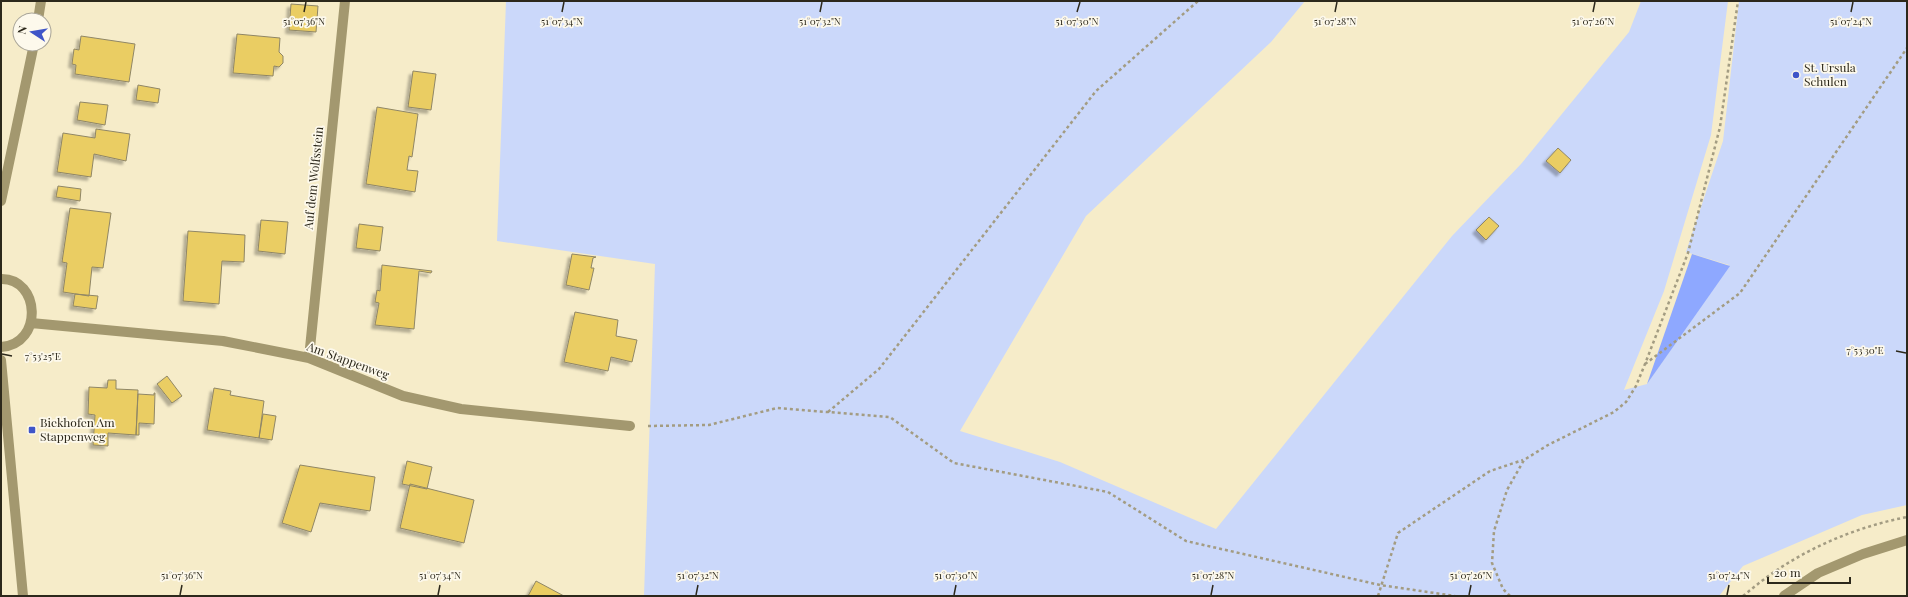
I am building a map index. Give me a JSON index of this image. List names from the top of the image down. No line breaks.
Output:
{"streets":{"street":["Auf dem Wolfsstein","Am Stappenweg"]},"crossings":[["Auf dem Wolfsstein","Am Stappenweg"]],"places":{"other":["St. Ursula Schulen"],"transit":["Biekhofen Am Stappenweg"]},"scale_bar":"20 m","north":"left","coordinates":["51°07'36\"N","51°07'34\"N","51°07'32\"N","51°07'30\"N","51°07'28\"N","51°07'26\"N","51°07'24\"N","7°53'30\"E","7°53'25\"E"]}
